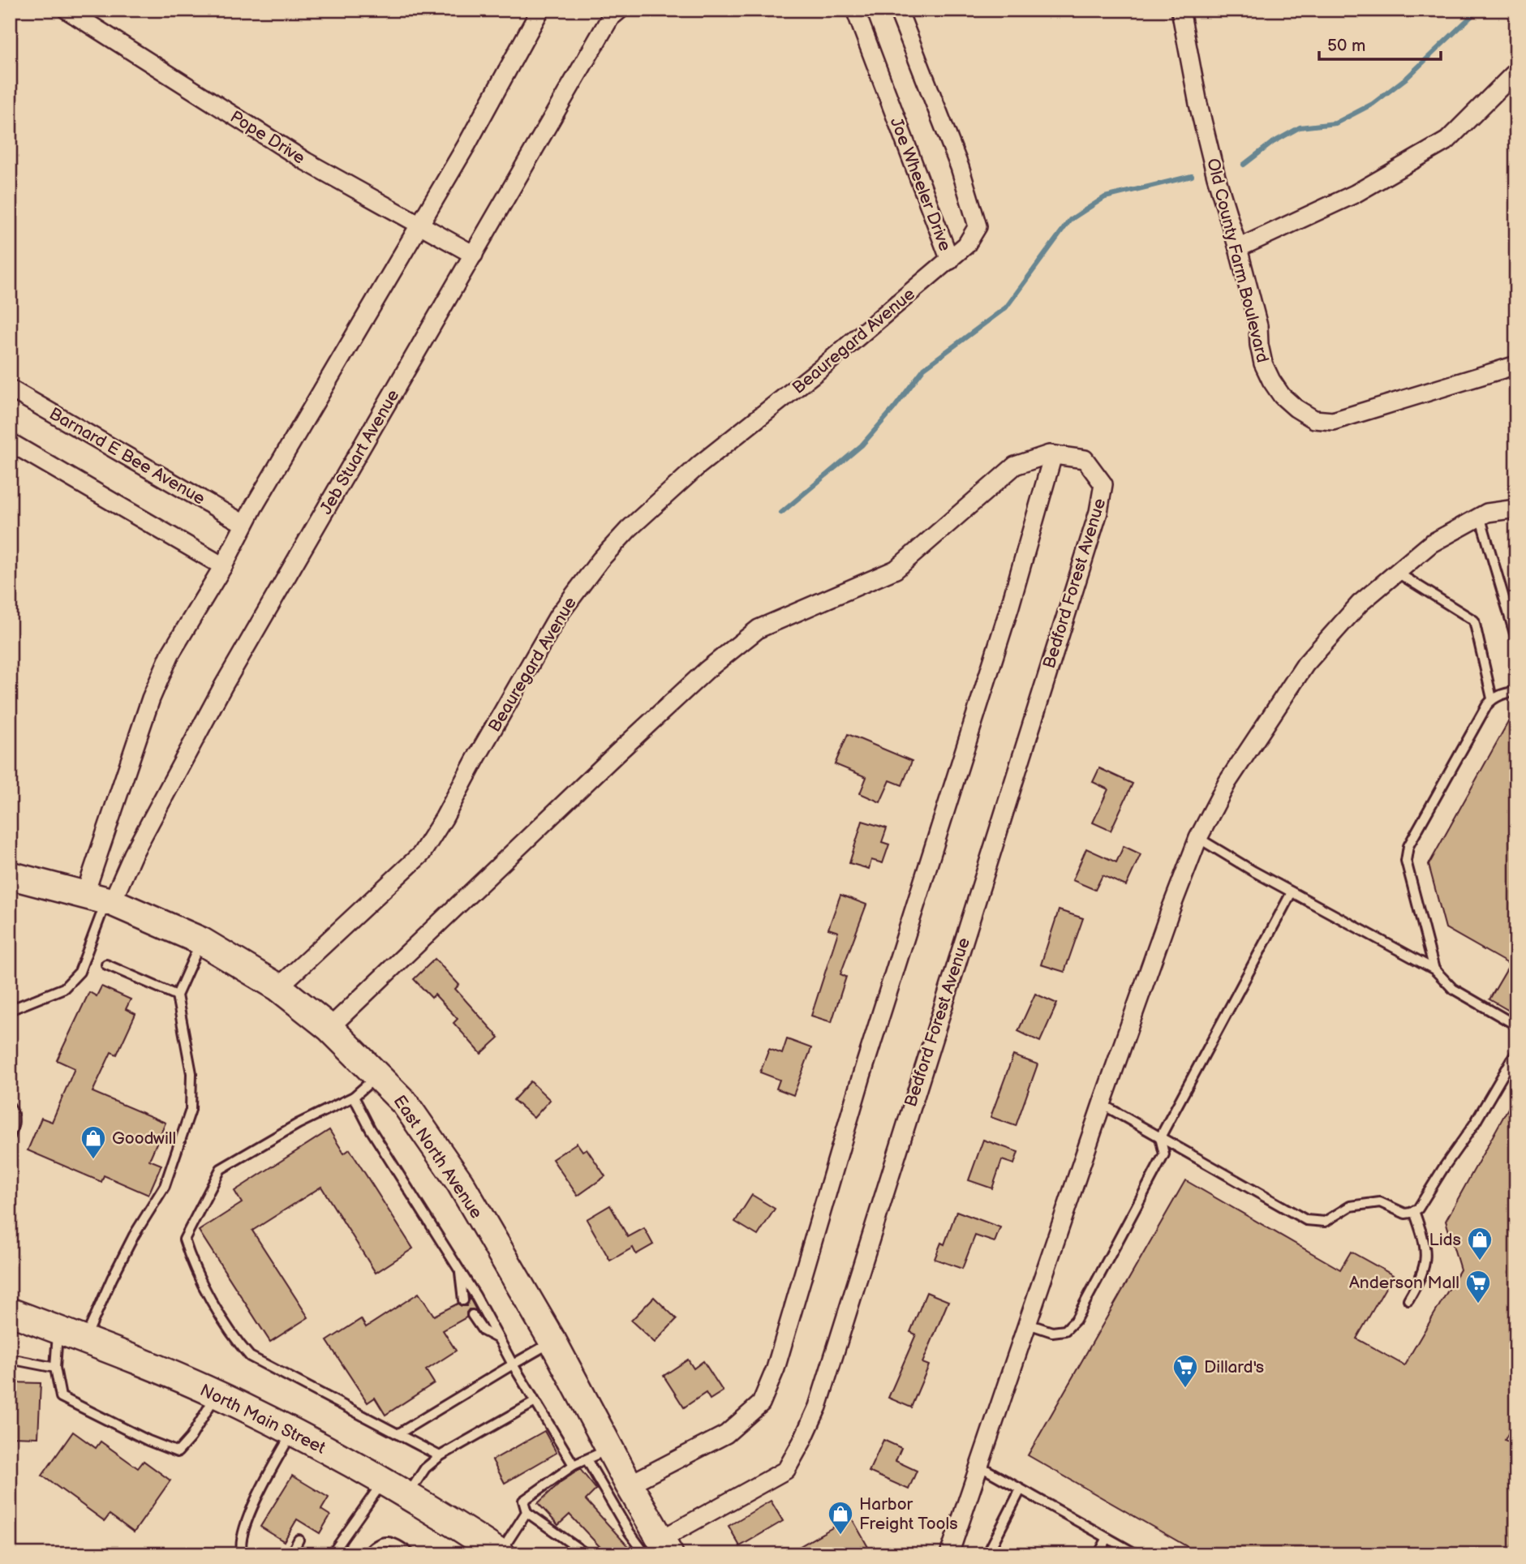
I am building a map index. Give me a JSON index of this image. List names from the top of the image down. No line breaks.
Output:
{"streets":{"main road":["East North Avenue","North Main Street"],"street":["Pope Drive","Joe Wheeler Drive","Old County Farm Boulevard","Beauregard Avenue","Jeb Stuart Avenue","Barnard E Bee Avenue","Bedford Forest Avenue"]},"crossings":[["Pope Drive","Jeb Stuart Avenue"],["Joe Wheeler Drive","Beauregard Avenue"],["Beauregard Avenue","East North Avenue"],["Jeb Stuart Avenue","East North Avenue"],["Bedford Forest Avenue","East North Avenue"]],"places":{"shop":["Goodwill","Lids","Harbor Freight Tools"],"supermarket":["Anderson Mall","Dillard's"]},"scale_bar":"50 m"}
